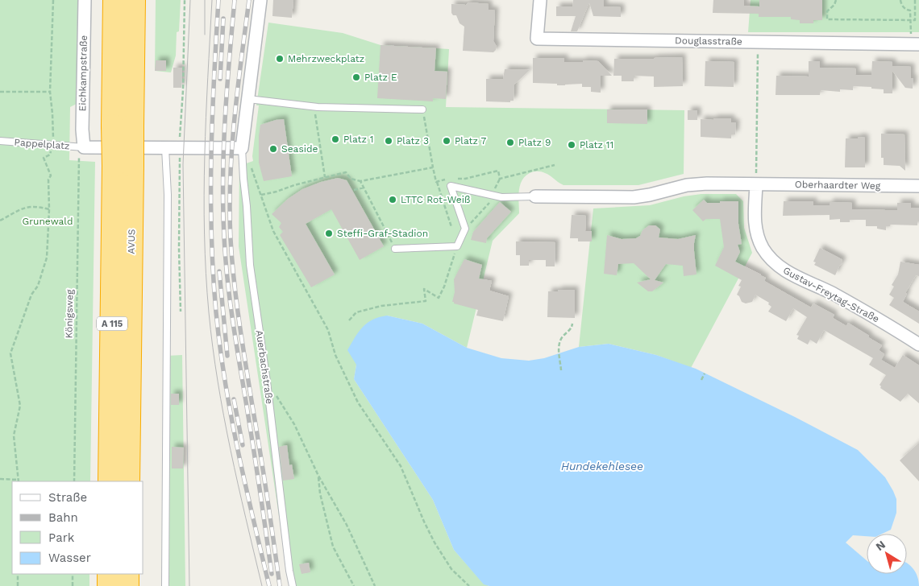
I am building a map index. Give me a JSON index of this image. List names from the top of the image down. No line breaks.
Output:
{"streets":{"highway":["AVUS","A 115"],"street":["Douglasstraße","Eichkampstraße","Oberhaardter Weg","Gustav-Freytag-Straße","Auerbachstraße"],"lane":["Pappelplatz"],"path":["Königsweg"]},"crossings":[["Eichkampstraße","Pappelplatz"],["Eichkampstraße","Königsweg"],["Pappelplatz","Königsweg"],["Oberhaardter Weg","Gustav-Freytag-Straße"]],"water":["Hundekehlesee"],"parks":["Grunewald"],"places":["Mehrzweckplatz","Platz E","Platz 1","Platz 3","Platz 7","Platz 9","Platz 11","Seaside","LTTC Rot-Weiß","Steffi-Graf-Stadion"],"legend":["Straße","Bahn","Park","Wasser"],"north":"top left"}
